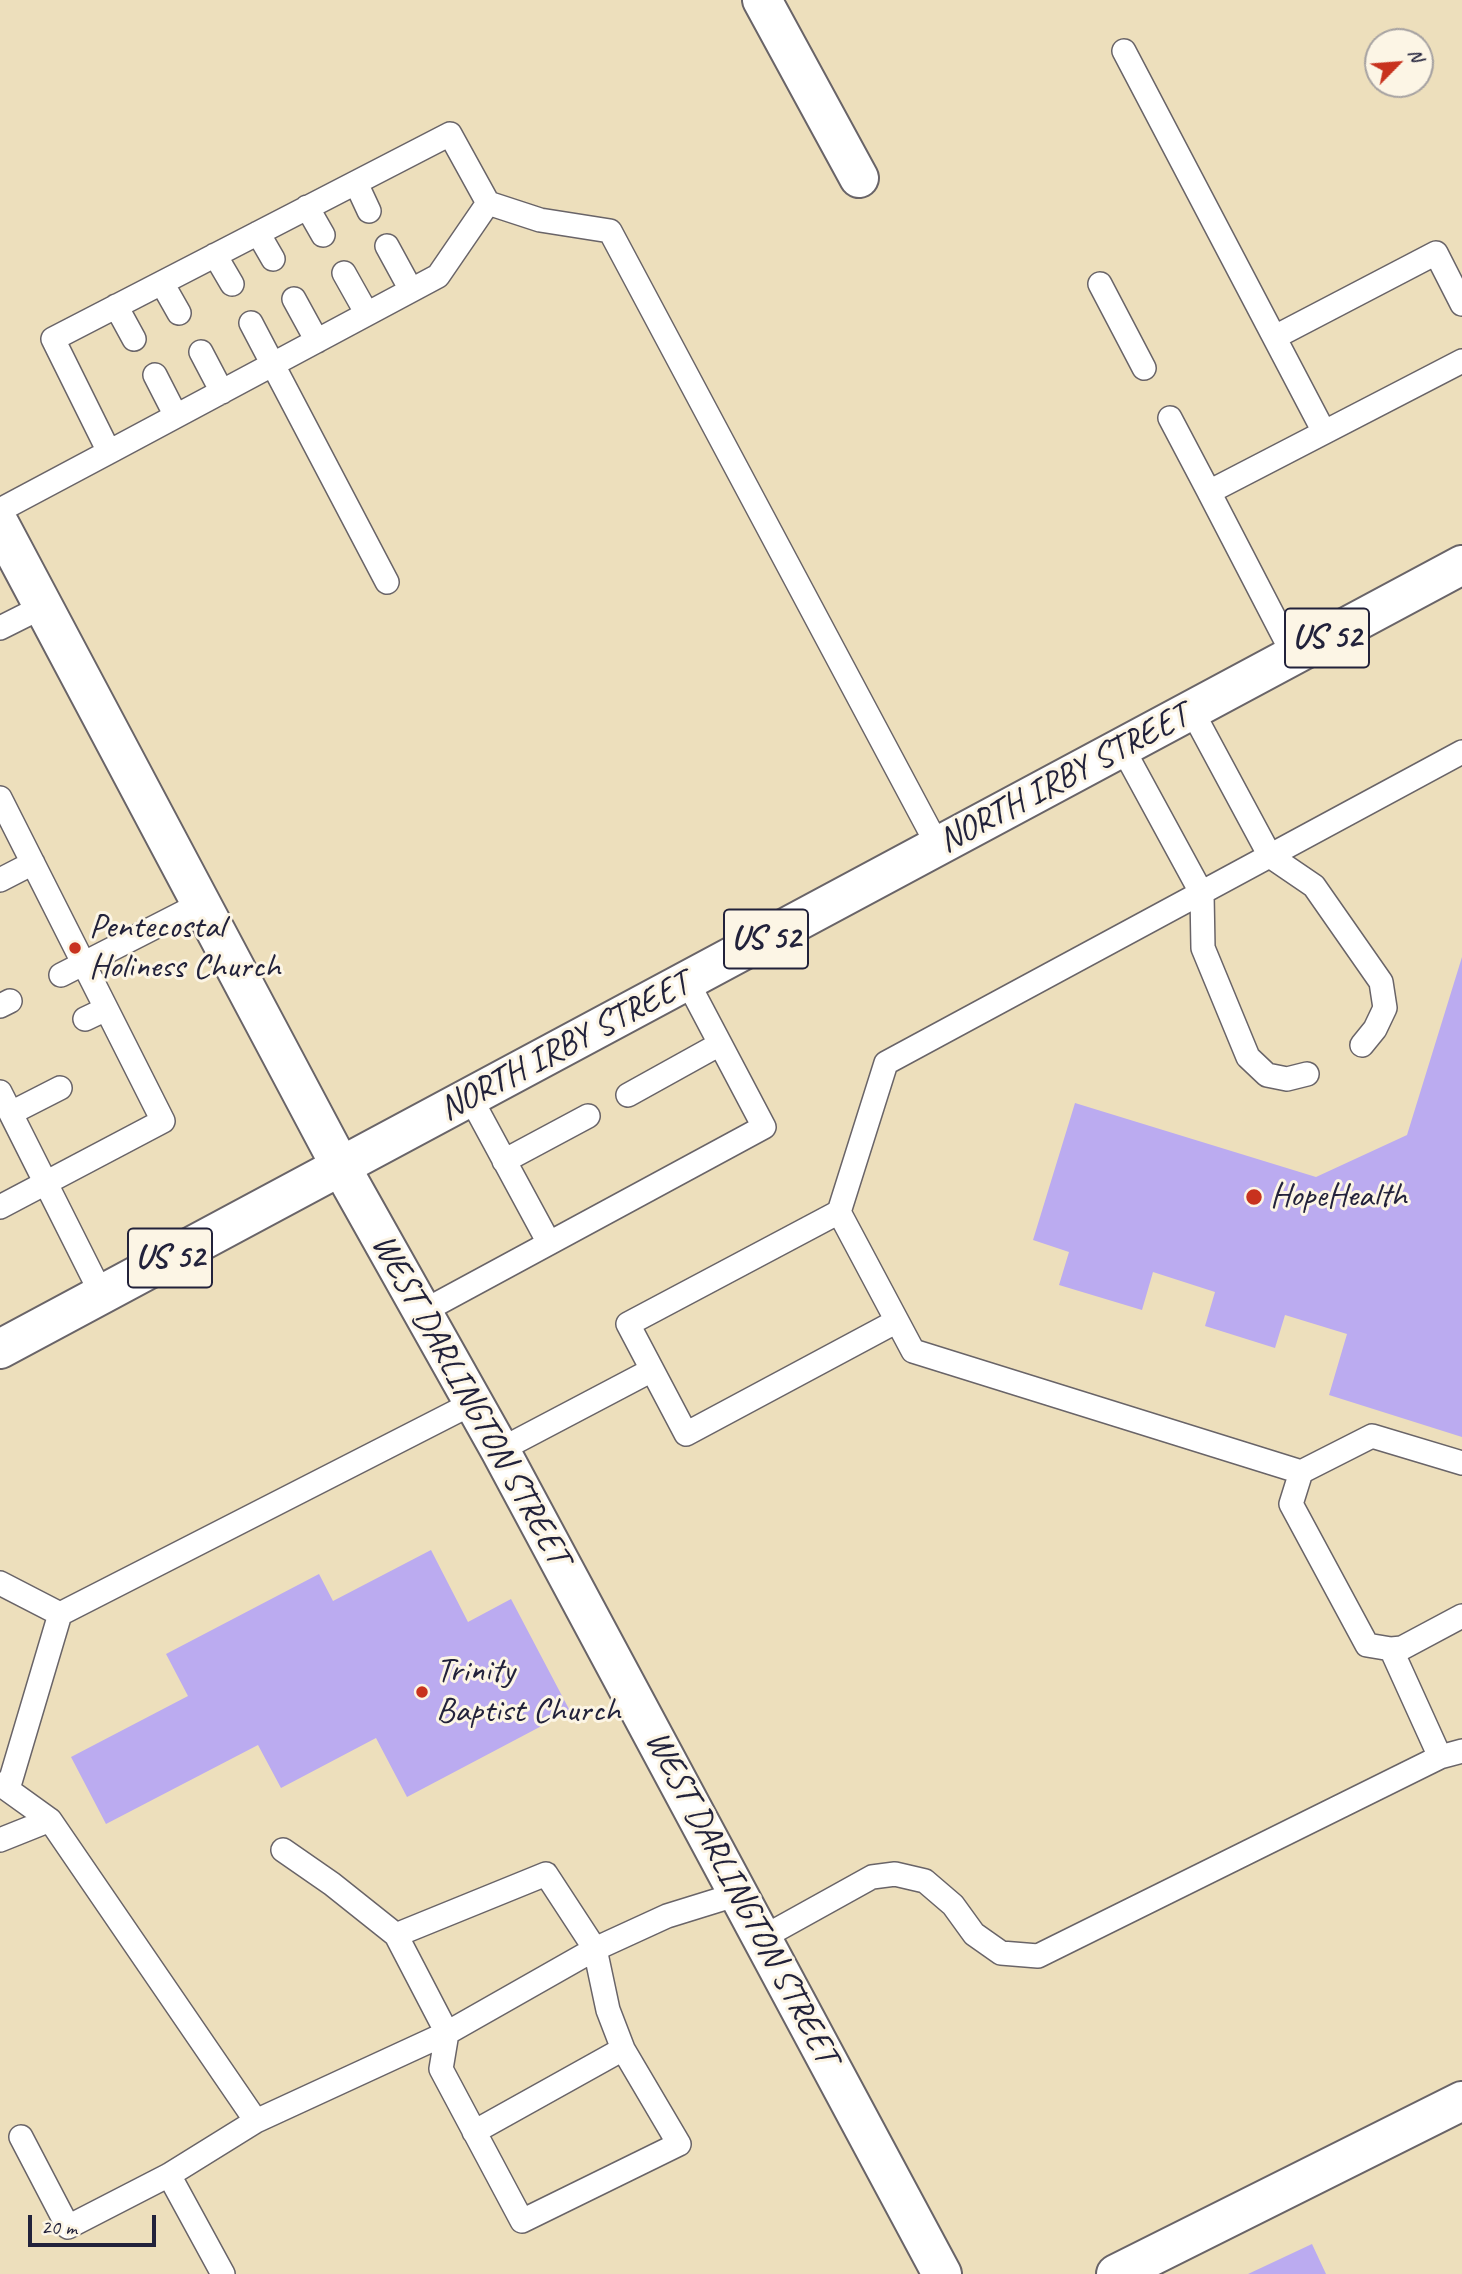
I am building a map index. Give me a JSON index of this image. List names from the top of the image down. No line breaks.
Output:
{"streets":{"main road":["US 52","NORTH IRBY STREET","WEST DARLINGTON STREET"]},"crossings":[["NORTH IRBY STREET","WEST DARLINGTON STREET"]],"places":["Pentecostal Holiness Church","HopeHealth","Trinity Baptist Church"],"scale_bar":"20 m","north":"top right"}
